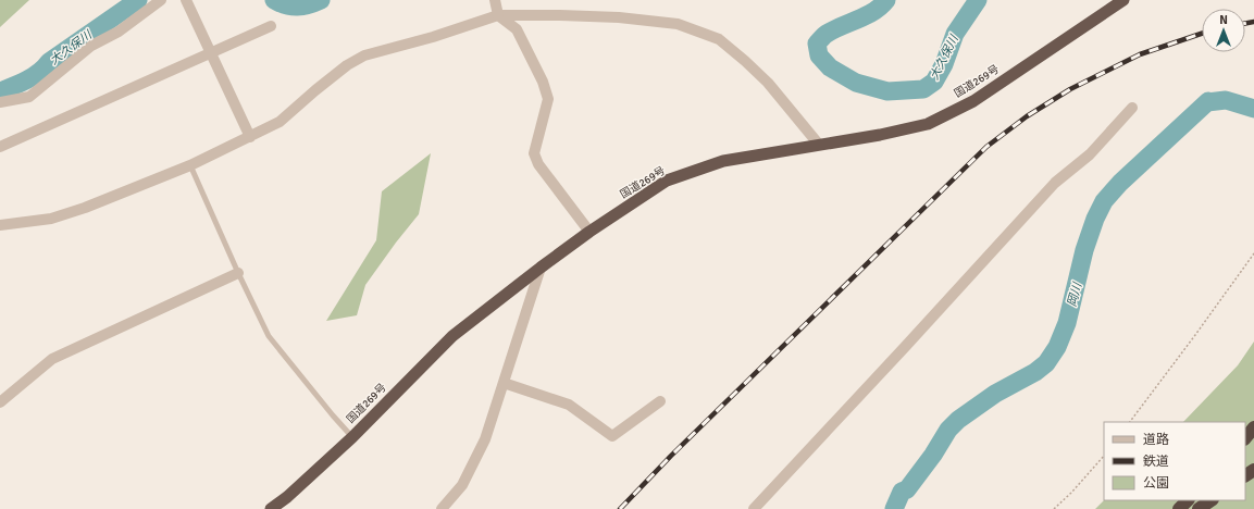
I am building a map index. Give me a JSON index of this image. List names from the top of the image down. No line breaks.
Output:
{"streets":{"highway":["国道269号"]},"water":["大久保川","岡川"],"legend":["道路","鉄道","公園"],"north":"top"}
